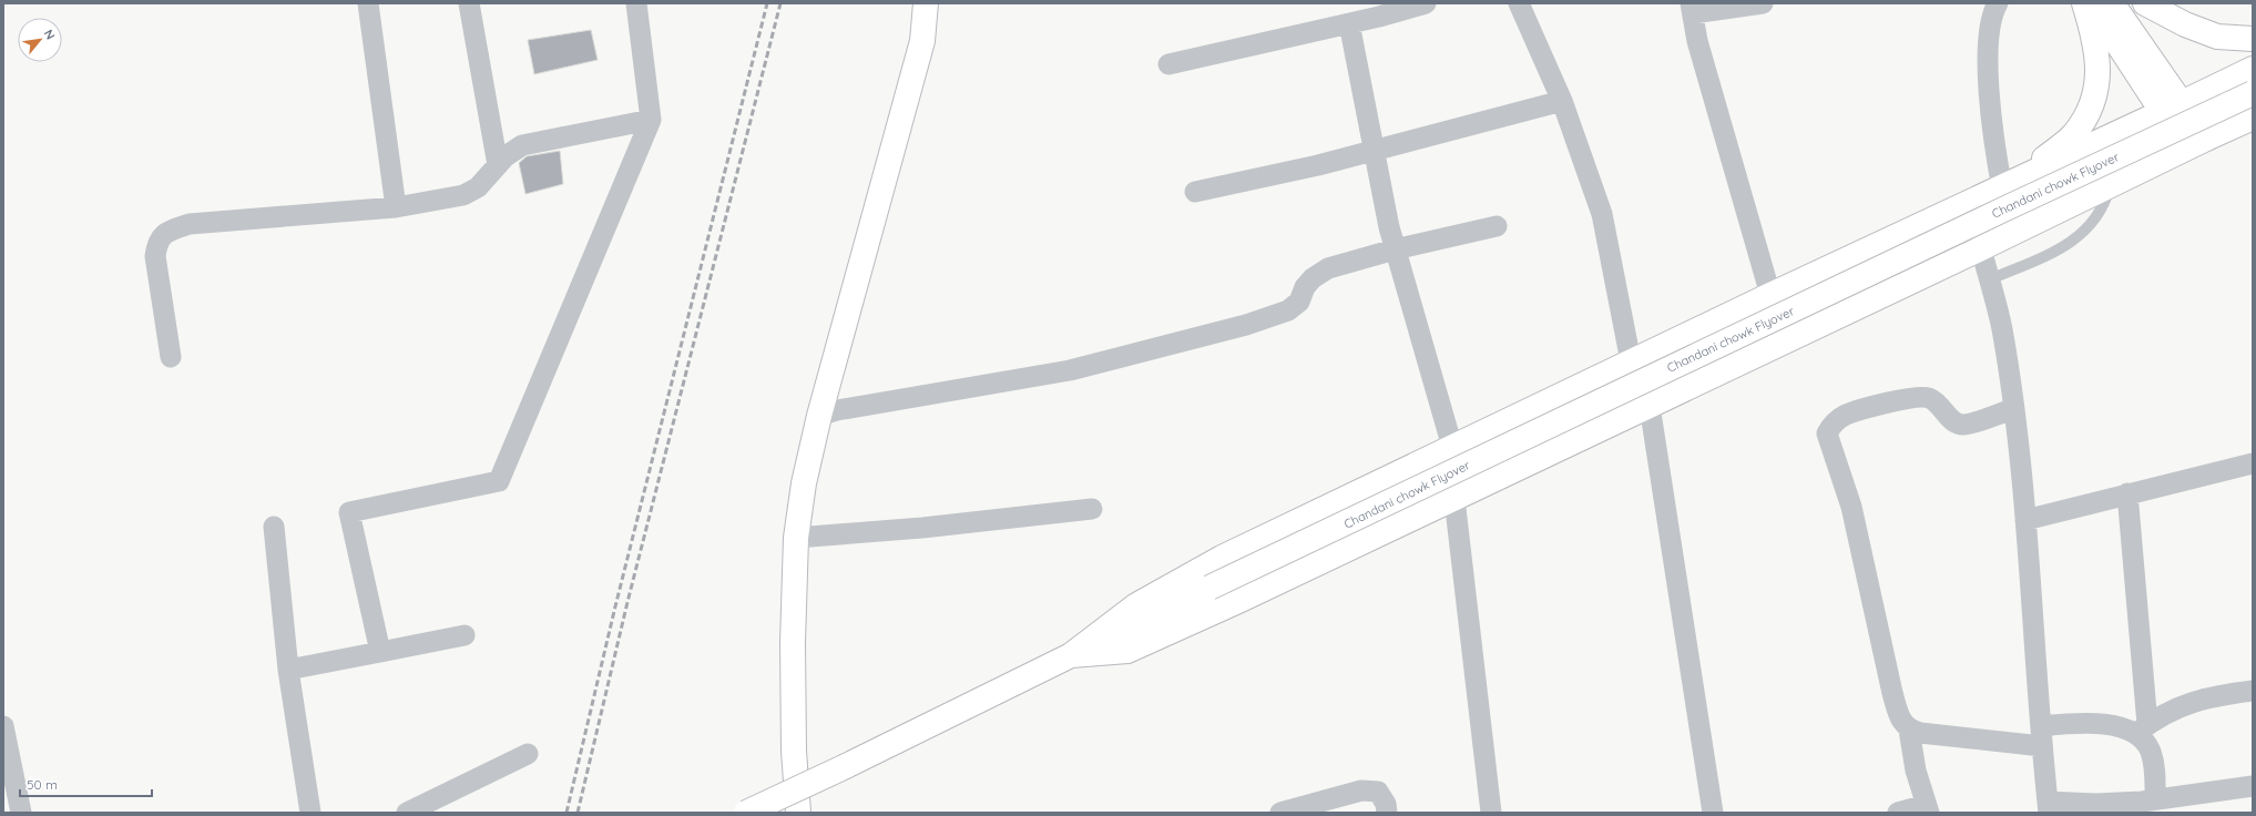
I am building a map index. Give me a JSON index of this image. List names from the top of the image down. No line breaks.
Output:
{"streets":{"main road":["Chandani chowk Flyover"]},"scale_bar":"50 m","north":"top right"}
